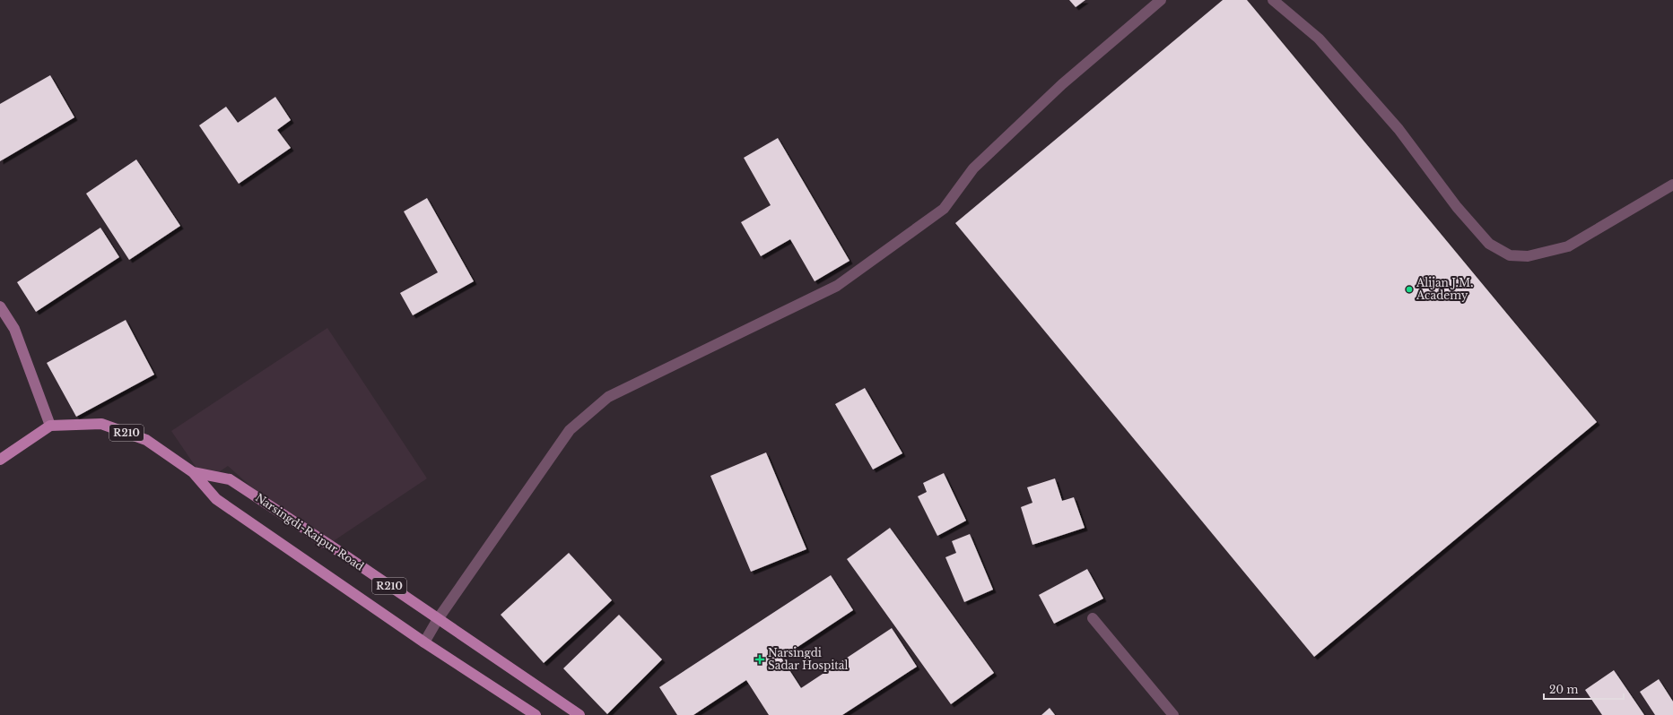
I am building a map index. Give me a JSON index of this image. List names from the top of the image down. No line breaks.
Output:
{"streets":{"main road":["R210","Narsingdi-Raipur Road"]},"places":{"other":["Alijan J.M. Academy"],"health":["Narsingdi Sadar Hospital"]},"scale_bar":"20 m"}
